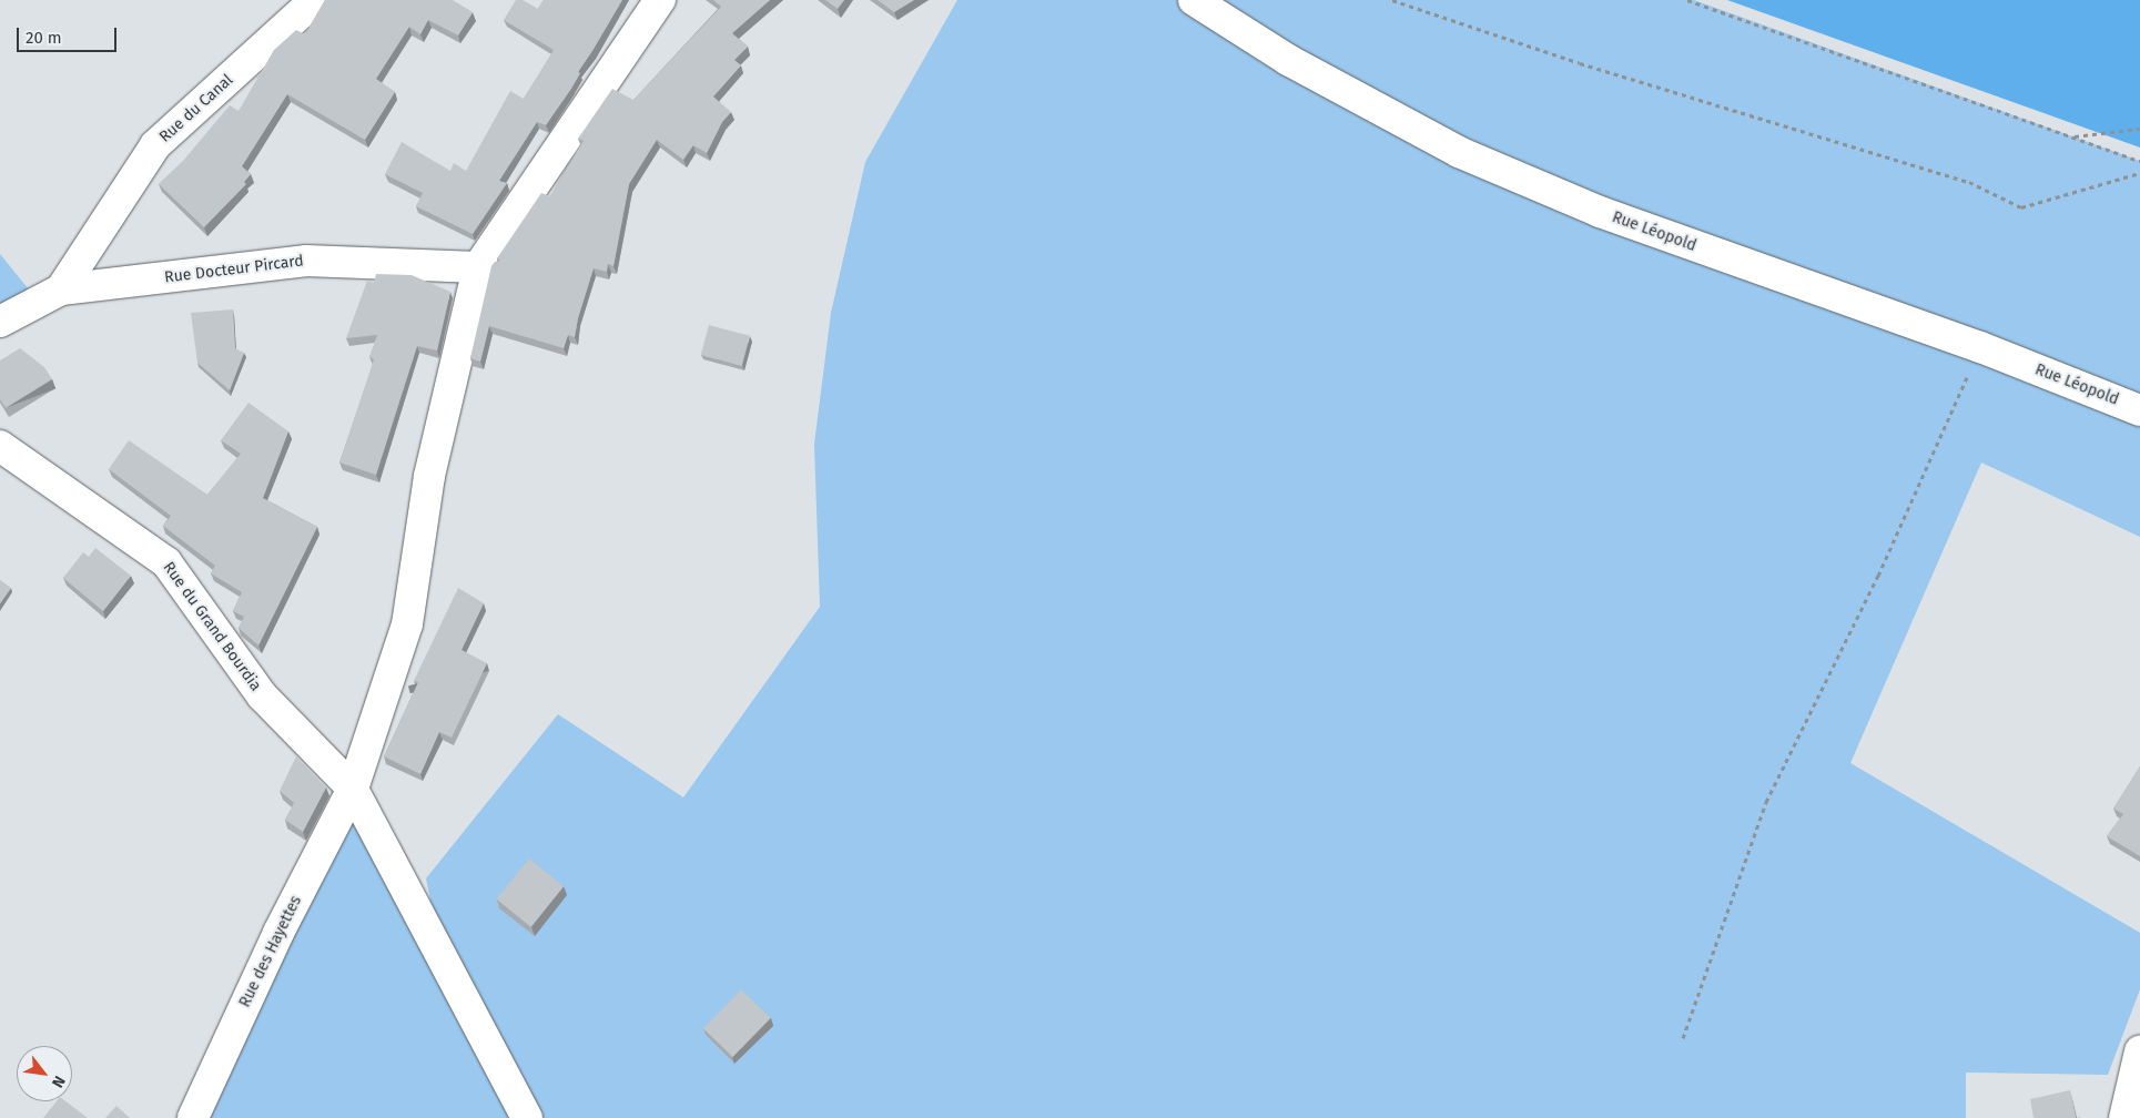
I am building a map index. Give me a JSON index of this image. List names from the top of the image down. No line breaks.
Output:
{"streets":{"street":["Rue du Canal","Rue Léopold","Rue Docteur Pircard","Rue du Grand Bourdia","Rue des Hayettes"]},"crossings":[["Rue du Canal","Rue Docteur Pircard"],["Rue Docteur Pircard","Rue des Hayettes"],["Rue du Grand Bourdia","Rue des Hayettes"]],"scale_bar":"20 m","north":"bottom right"}
